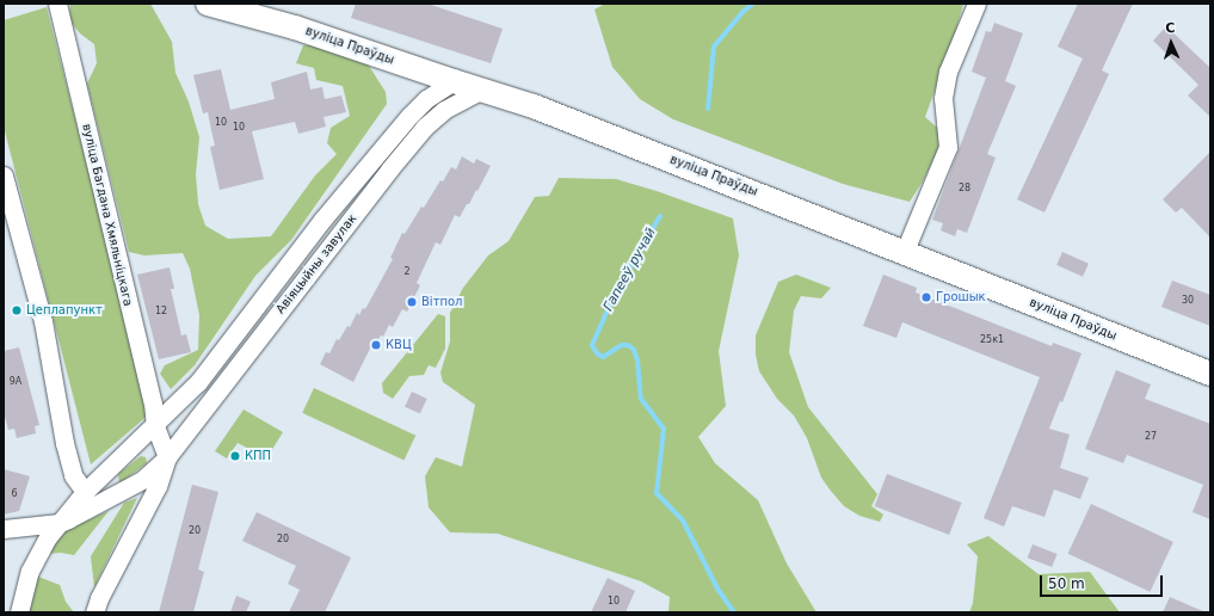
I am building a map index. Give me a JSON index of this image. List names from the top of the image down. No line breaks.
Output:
{"streets":{"main road":["вуліца Праўды"],"street":["вуліца Багдана Хмяльніцкага","Авіяцыйны завулак"]},"crossings":[["вуліца Праўды","Авіяцыйны завулак"],["вуліца Багдана Хмяльніцкага","Авіяцыйны завулак"]],"water":["Гапееў ручай"],"places":["Грошык","Вітпол","Цеплапункт","КВЦ","КПП"],"house_numbers":["10","10","28","2","30","12","25к1","9А","27","6","20","20","10"],"scale_bar":"50 m","north":"top"}
